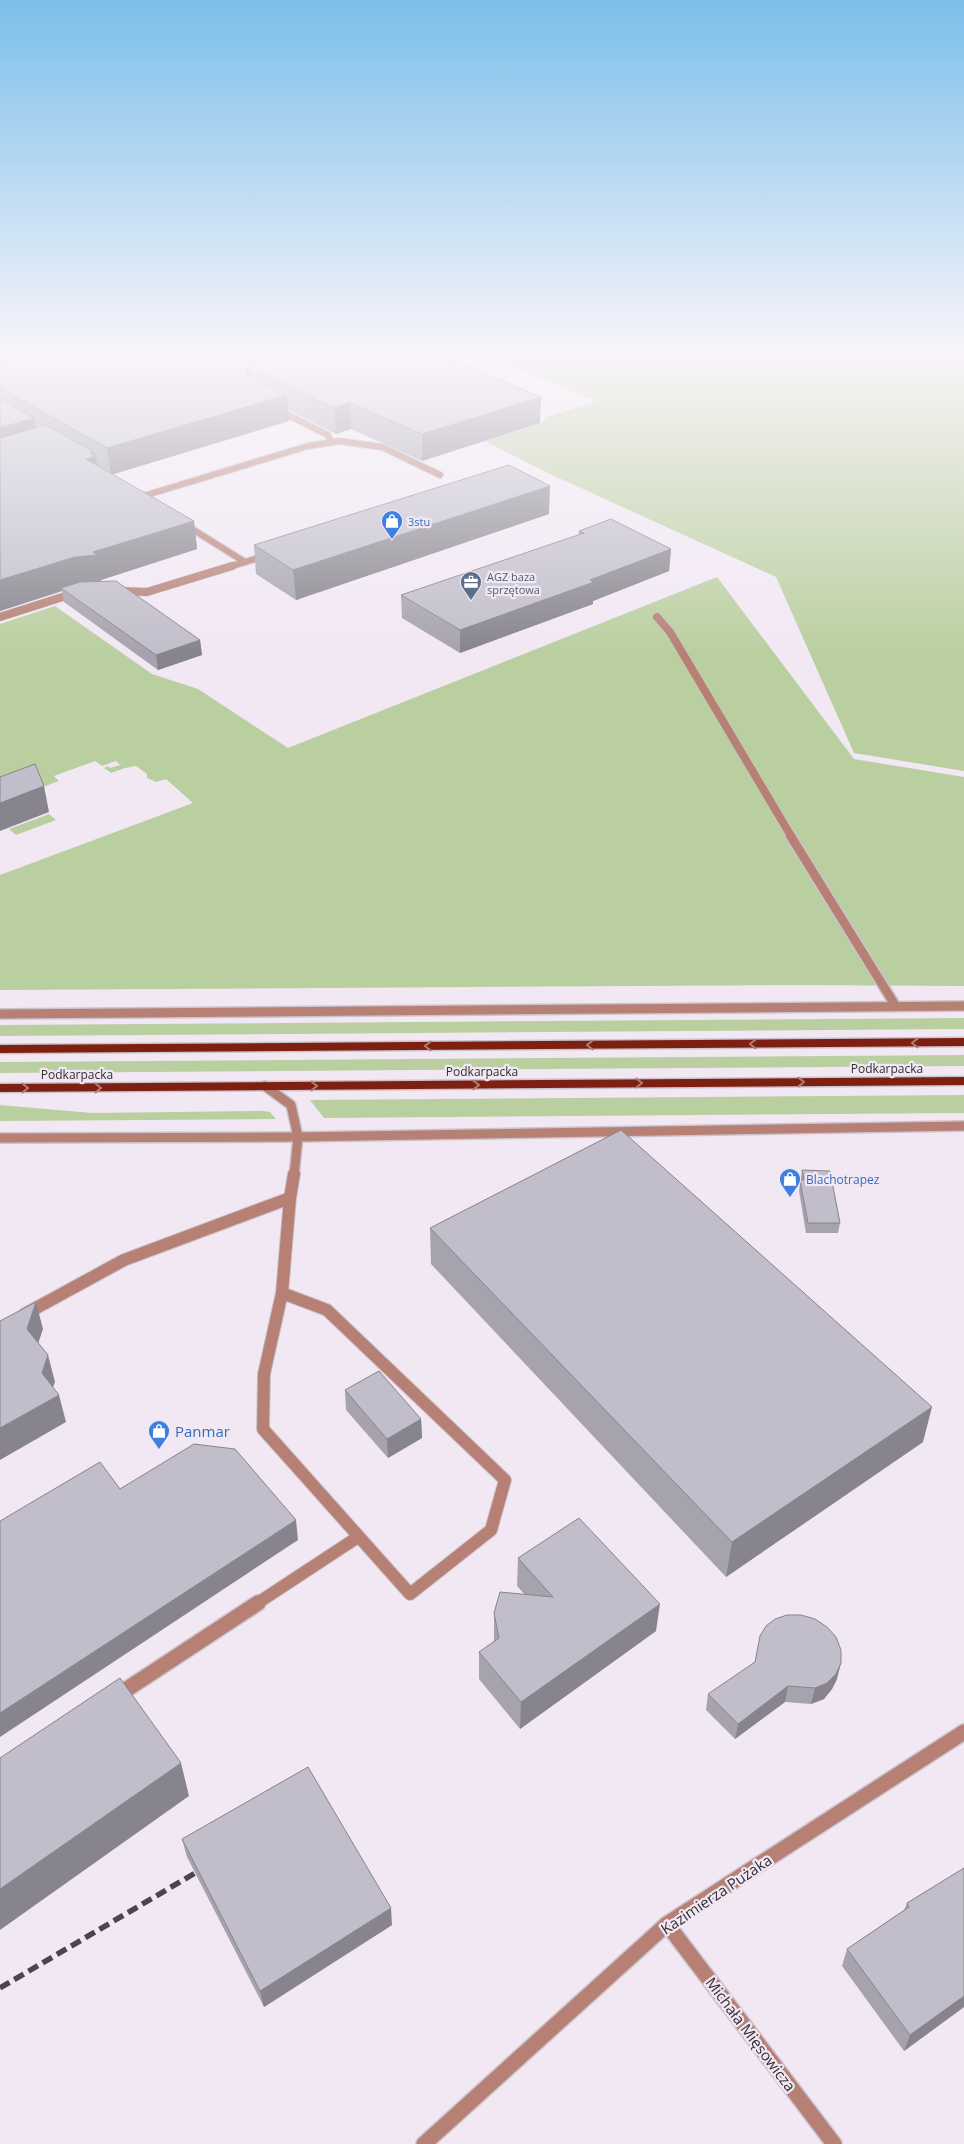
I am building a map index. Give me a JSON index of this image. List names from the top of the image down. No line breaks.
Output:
{"streets":{"main road":["Podkarpacka"],"street":["Kazimierza Pużaka","Michała Mięsowicza"]},"crossings":[["Kazimierza Pużaka","Michała Mięsowicza"]],"places":{"shop":["3stu","Blachotrapez","Panmar"],"office":["AGZ baza sprzętowa"]}}
